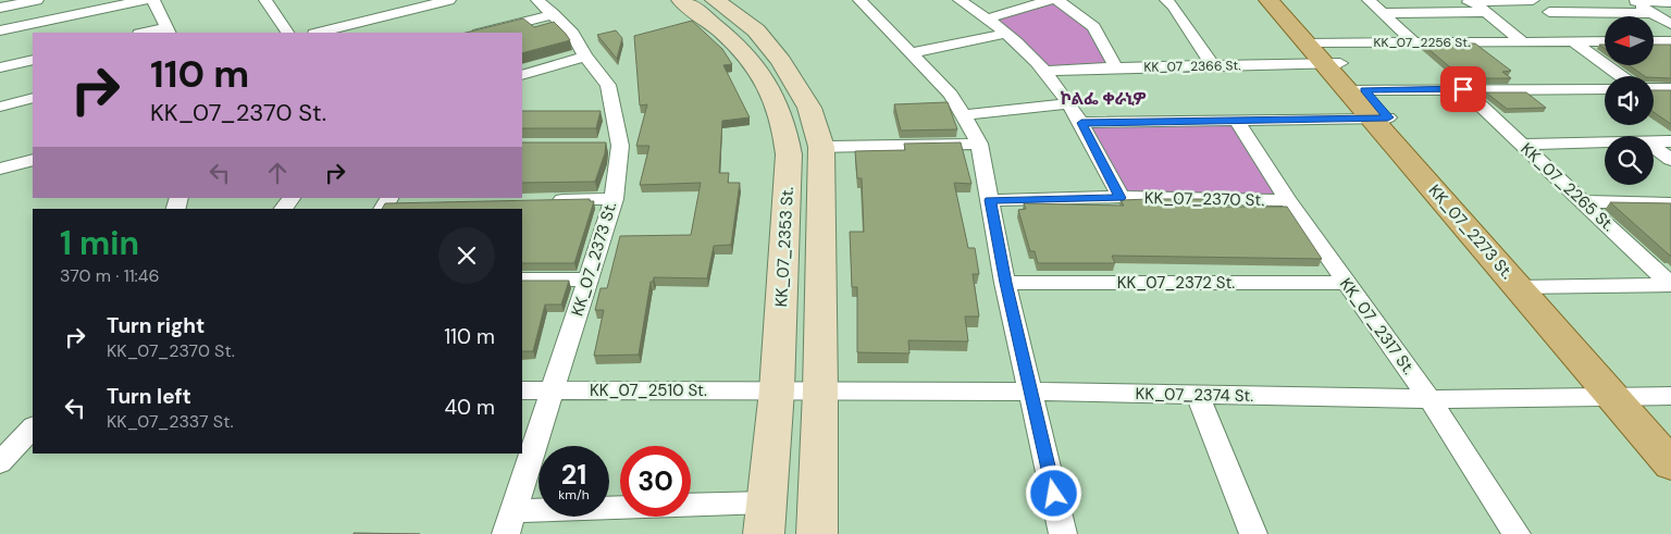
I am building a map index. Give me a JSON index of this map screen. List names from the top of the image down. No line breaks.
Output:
{"streets":{"main road":["KK_07_2273 St."],"street":["KK_07_2256 St.","KK_07_2366 St.","KK_07_2265 St.","KK_07_2370 St.","KK_07_2353 St.","KK_07_2373 St.","KK_07_2372 St.","KK_07_2317 St.","KK_07_2510 St.","KK_07_2374 St."]},"crossings":[["KK_07_2256 St.","KK_07_2366 St."],["KK_07_2256 St.","KK_07_2273 St."],["KK_07_2366 St.","KK_07_2273 St."],["KK_07_2370 St.","KK_07_2317 St."],["KK_07_2273 St.","KK_07_2374 St."],["KK_07_2353 St.","KK_07_2510 St."],["KK_07_2353 St.","KK_07_2374 St."],["KK_07_2373 St.","KK_07_2510 St."],["KK_07_2372 St.","KK_07_2317 St."],["KK_07_2317 St.","KK_07_2374 St."],["KK_07_2510 St.","KK_07_2374 St."]],"districts":["ኮልፌ ቀራኒዎ"],"north":"left","page":{"turn":["110 m","KK_07_2370 St."],"heading":["1 min","370 m · 11:46"],"list":[{"name":"Turn right","note":"KK_07_2370 St.","value":"110 m"},{"name":"Turn left","note":"KK_07_2337 St.","value":"40 m"}],"speed":"21 km/h","limit":"30"}}
